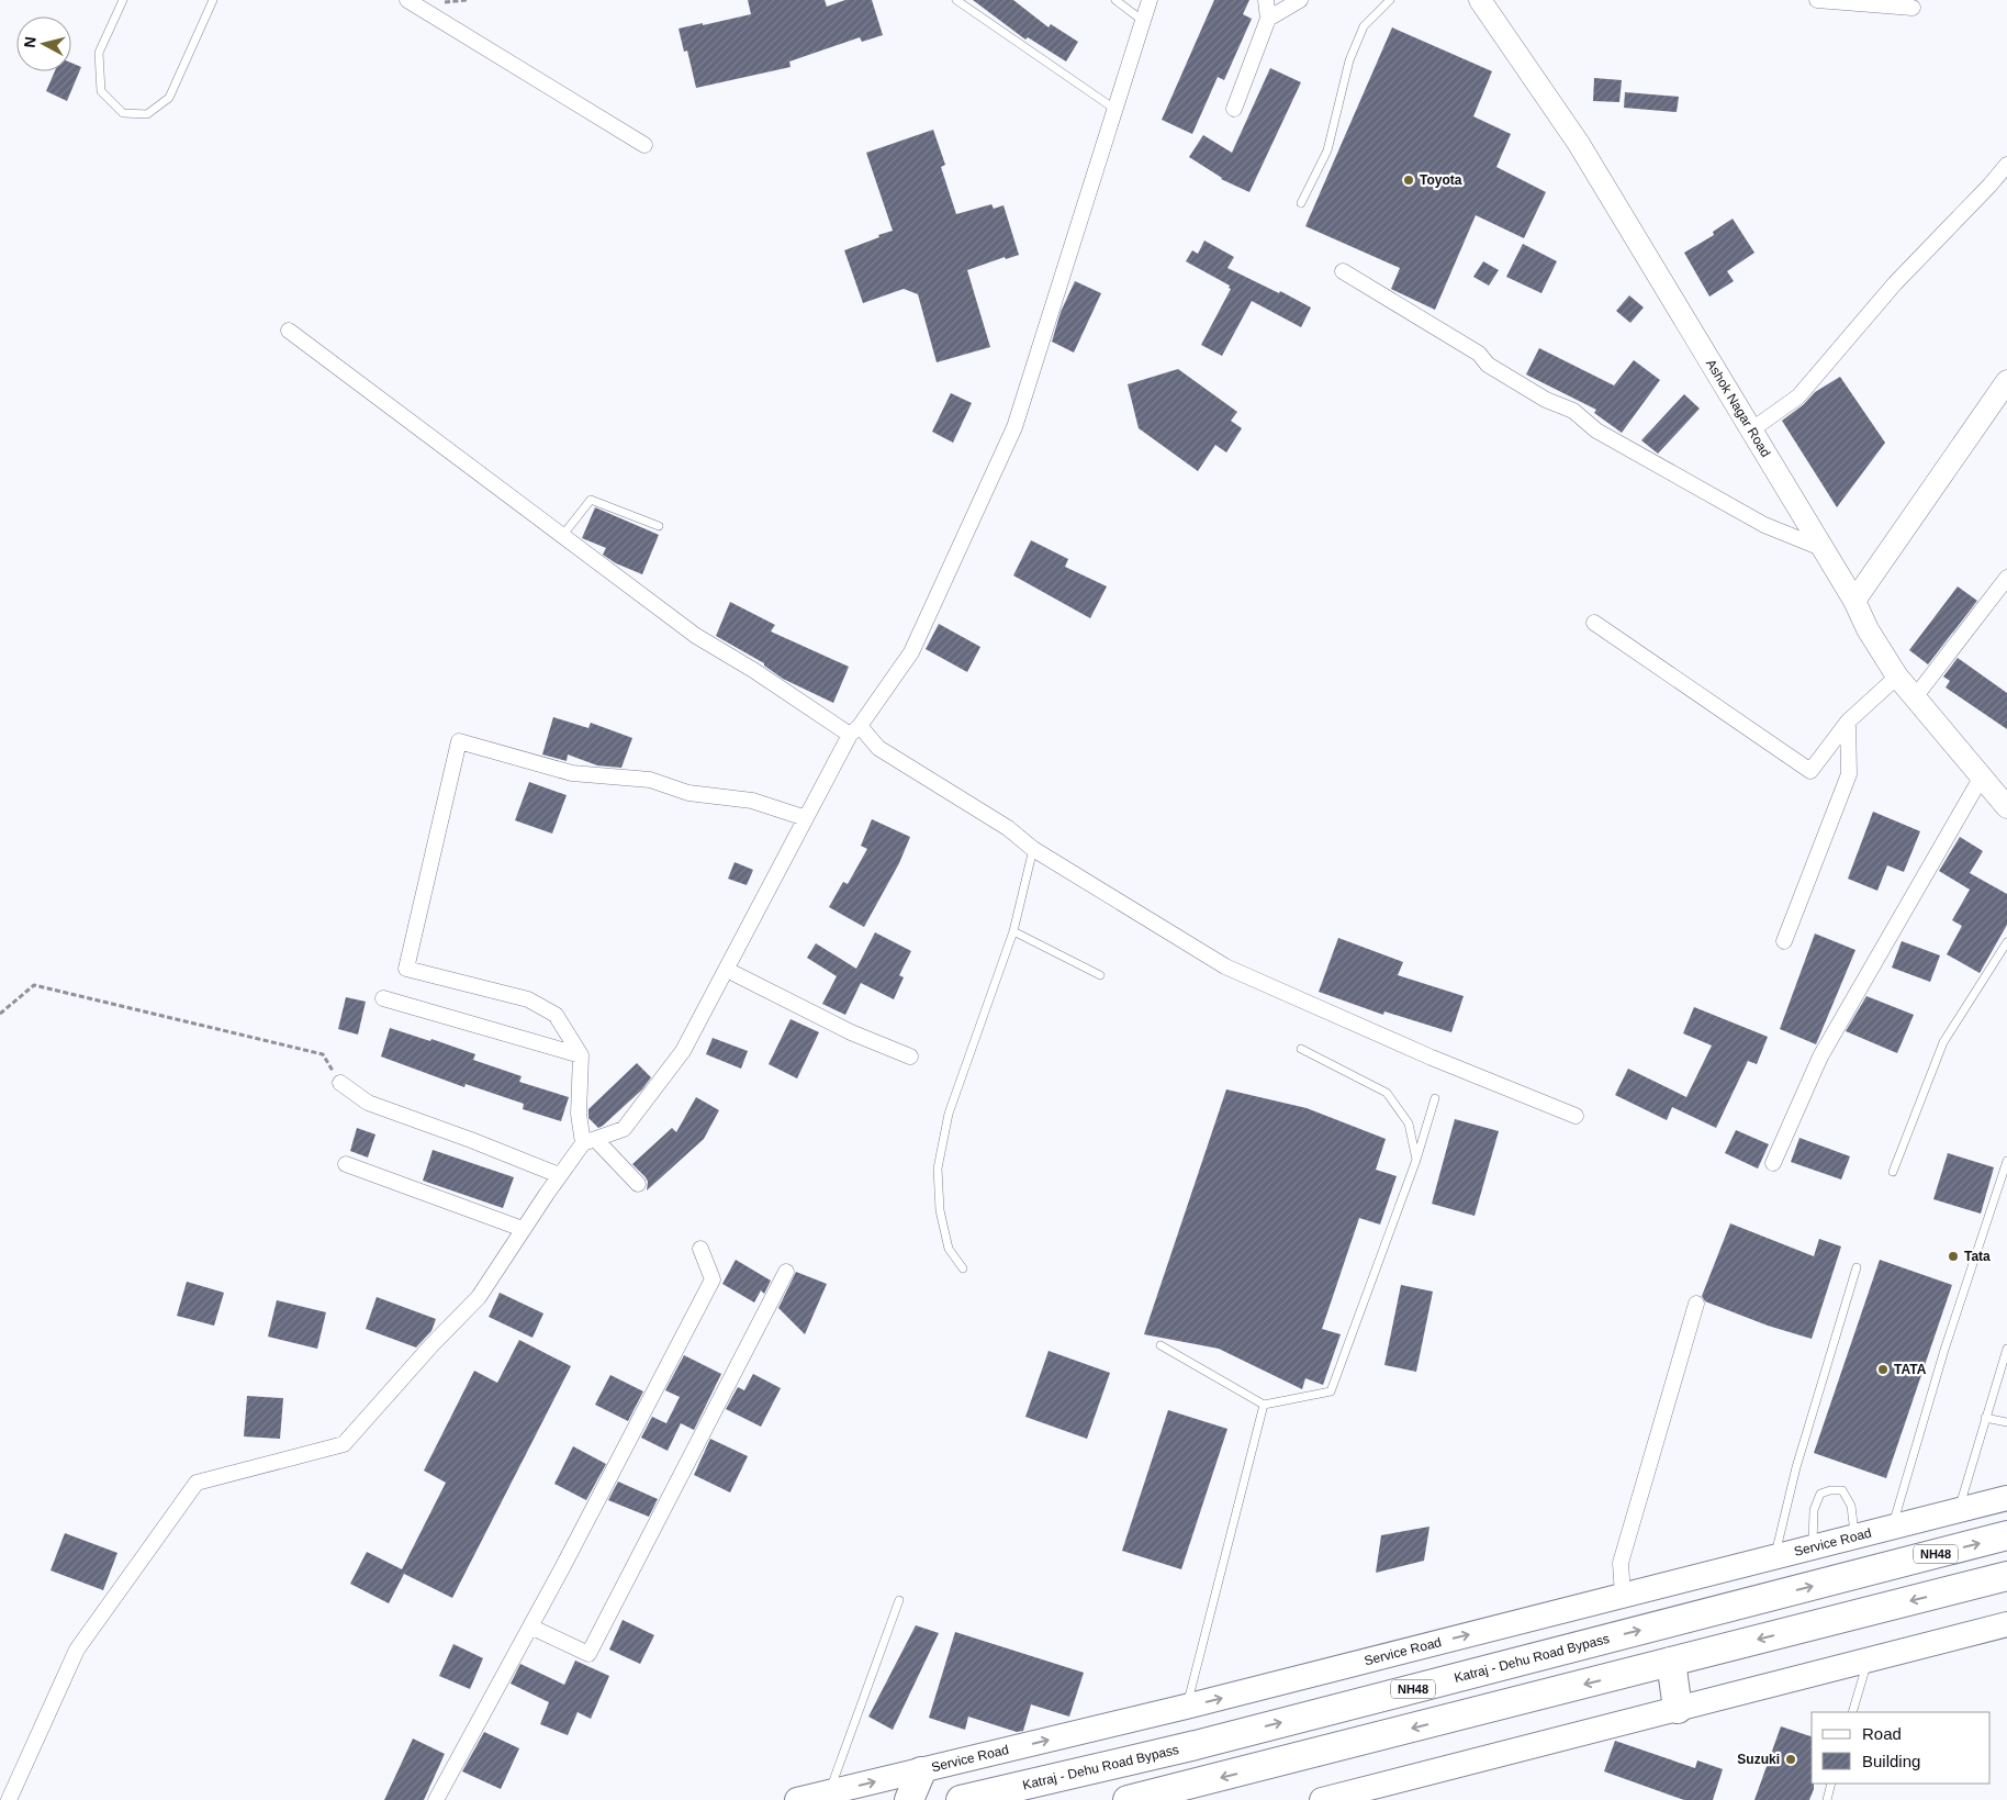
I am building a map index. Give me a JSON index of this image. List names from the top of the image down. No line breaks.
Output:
{"streets":{"highway":["NH48","Katraj - Dehu Road Bypass"],"main road":["Service Road"],"street":["Ashok Nagar Road"]},"places":["Toyota","Tata","TATA","Suzuki"],"legend":["Road","Building"],"north":"left"}
